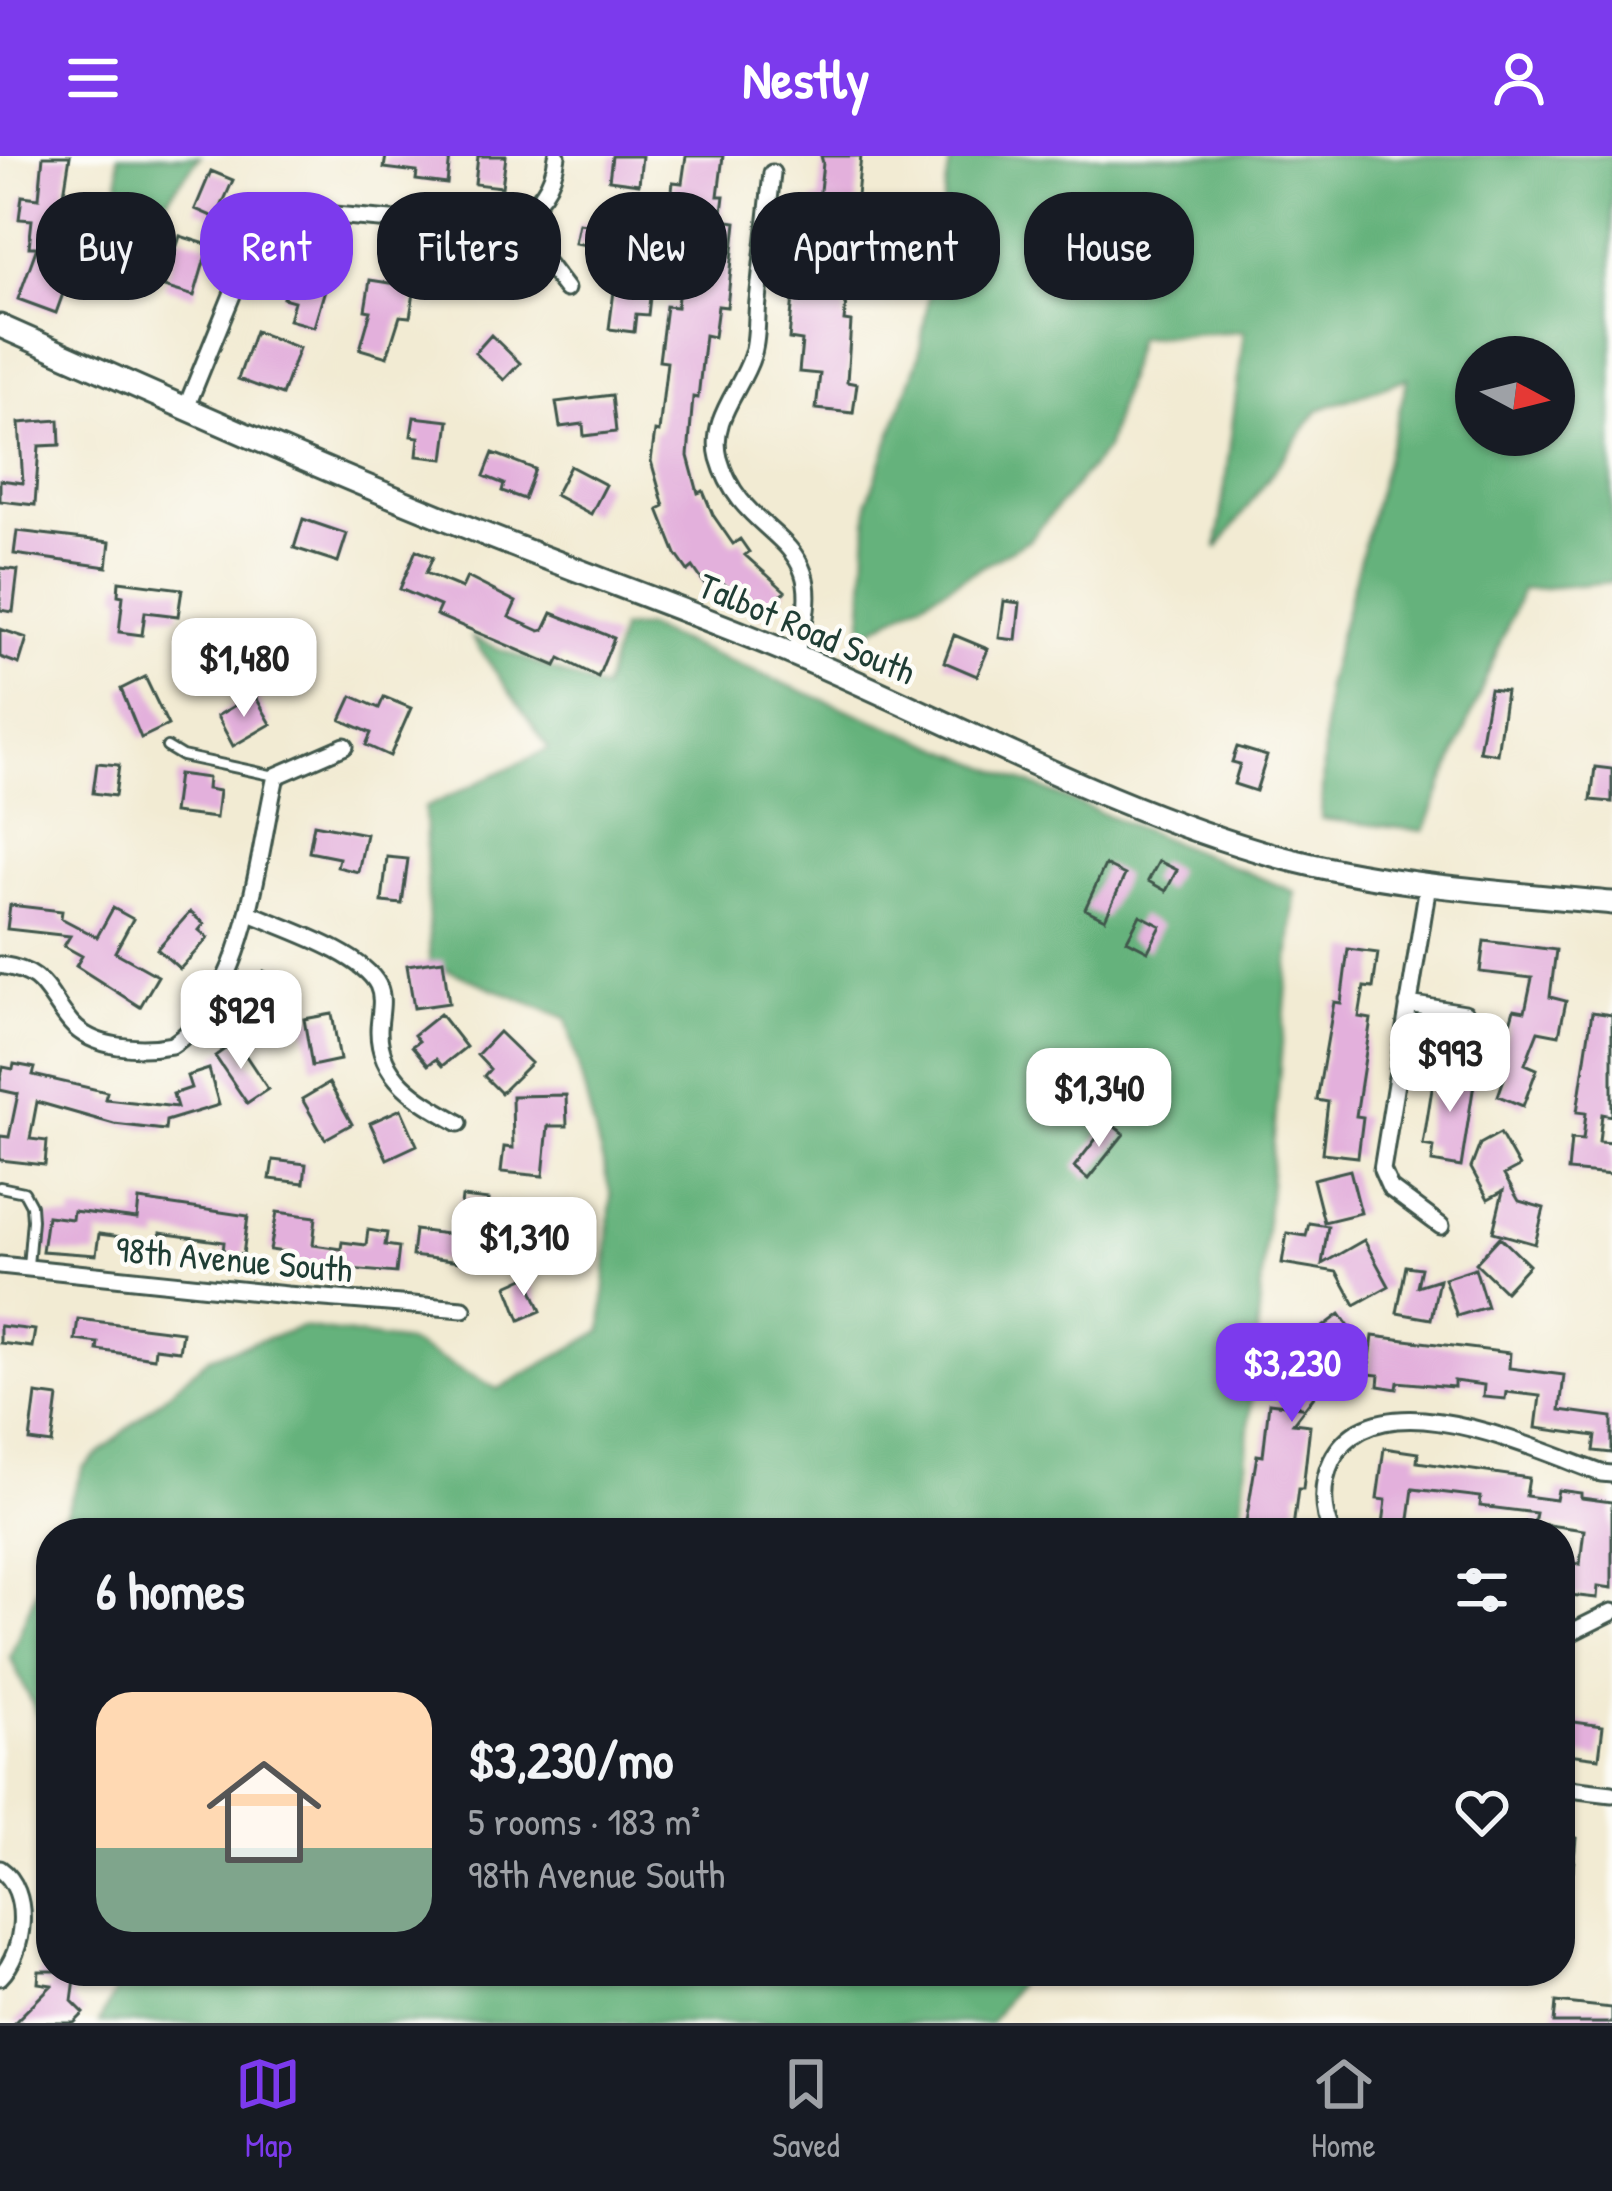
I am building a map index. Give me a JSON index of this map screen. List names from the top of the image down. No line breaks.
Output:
{"streets":{"street":["Talbot Road South","98th Avenue South"]},"north":"right","page":{"header":"Nestly","chip":["Buy","Rent","Filters","New","Apartment","House"],"price":["$1,480","$929","$993","$1,340","$1,310","$3,230"],"heading":"6 homes","list":[{"name":"$3,230/mo","note":"5 rooms · 183 m² · 98th Avenue South"}],"tabs":["Map","Saved","Home"]}}
